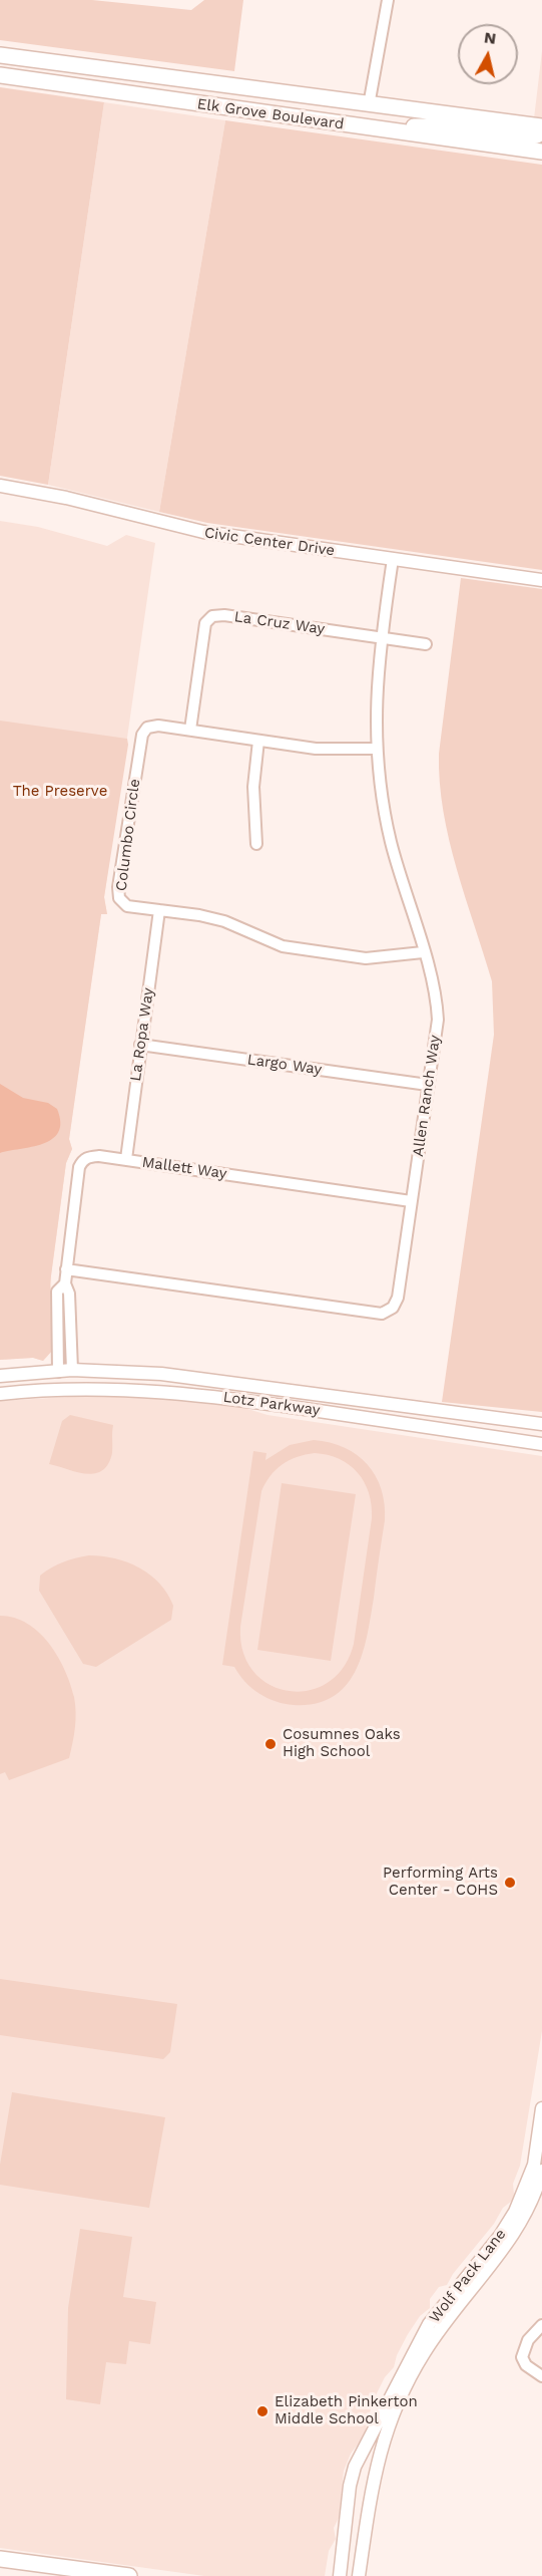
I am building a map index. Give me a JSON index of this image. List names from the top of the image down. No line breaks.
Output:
{"streets":{"main road":["Elk Grove Boulevard"],"street":["Civic Center Drive","La Cruz Way","Columbo Circle","La Ropa Way","Largo Way","Allen Ranch Way","Mallett Way","Lotz Parkway","Wolf Pack Lane"]},"crossings":[["Civic Center Drive","Allen Ranch Way"],["La Cruz Way","Columbo Circle"],["La Cruz Way","Allen Ranch Way"],["Columbo Circle","La Ropa Way"],["Columbo Circle","Allen Ranch Way"],["La Ropa Way","Largo Way"],["La Ropa Way","Mallett Way"],["Largo Way","Allen Ranch Way"],["Allen Ranch Way","Mallett Way"],["Mallett Way","Lotz Parkway"]],"parks":["The Preserve"],"places":["Cosumnes Oaks High School","Performing Arts Center - COHS","Elizabeth Pinkerton Middle School"],"north":"top"}
